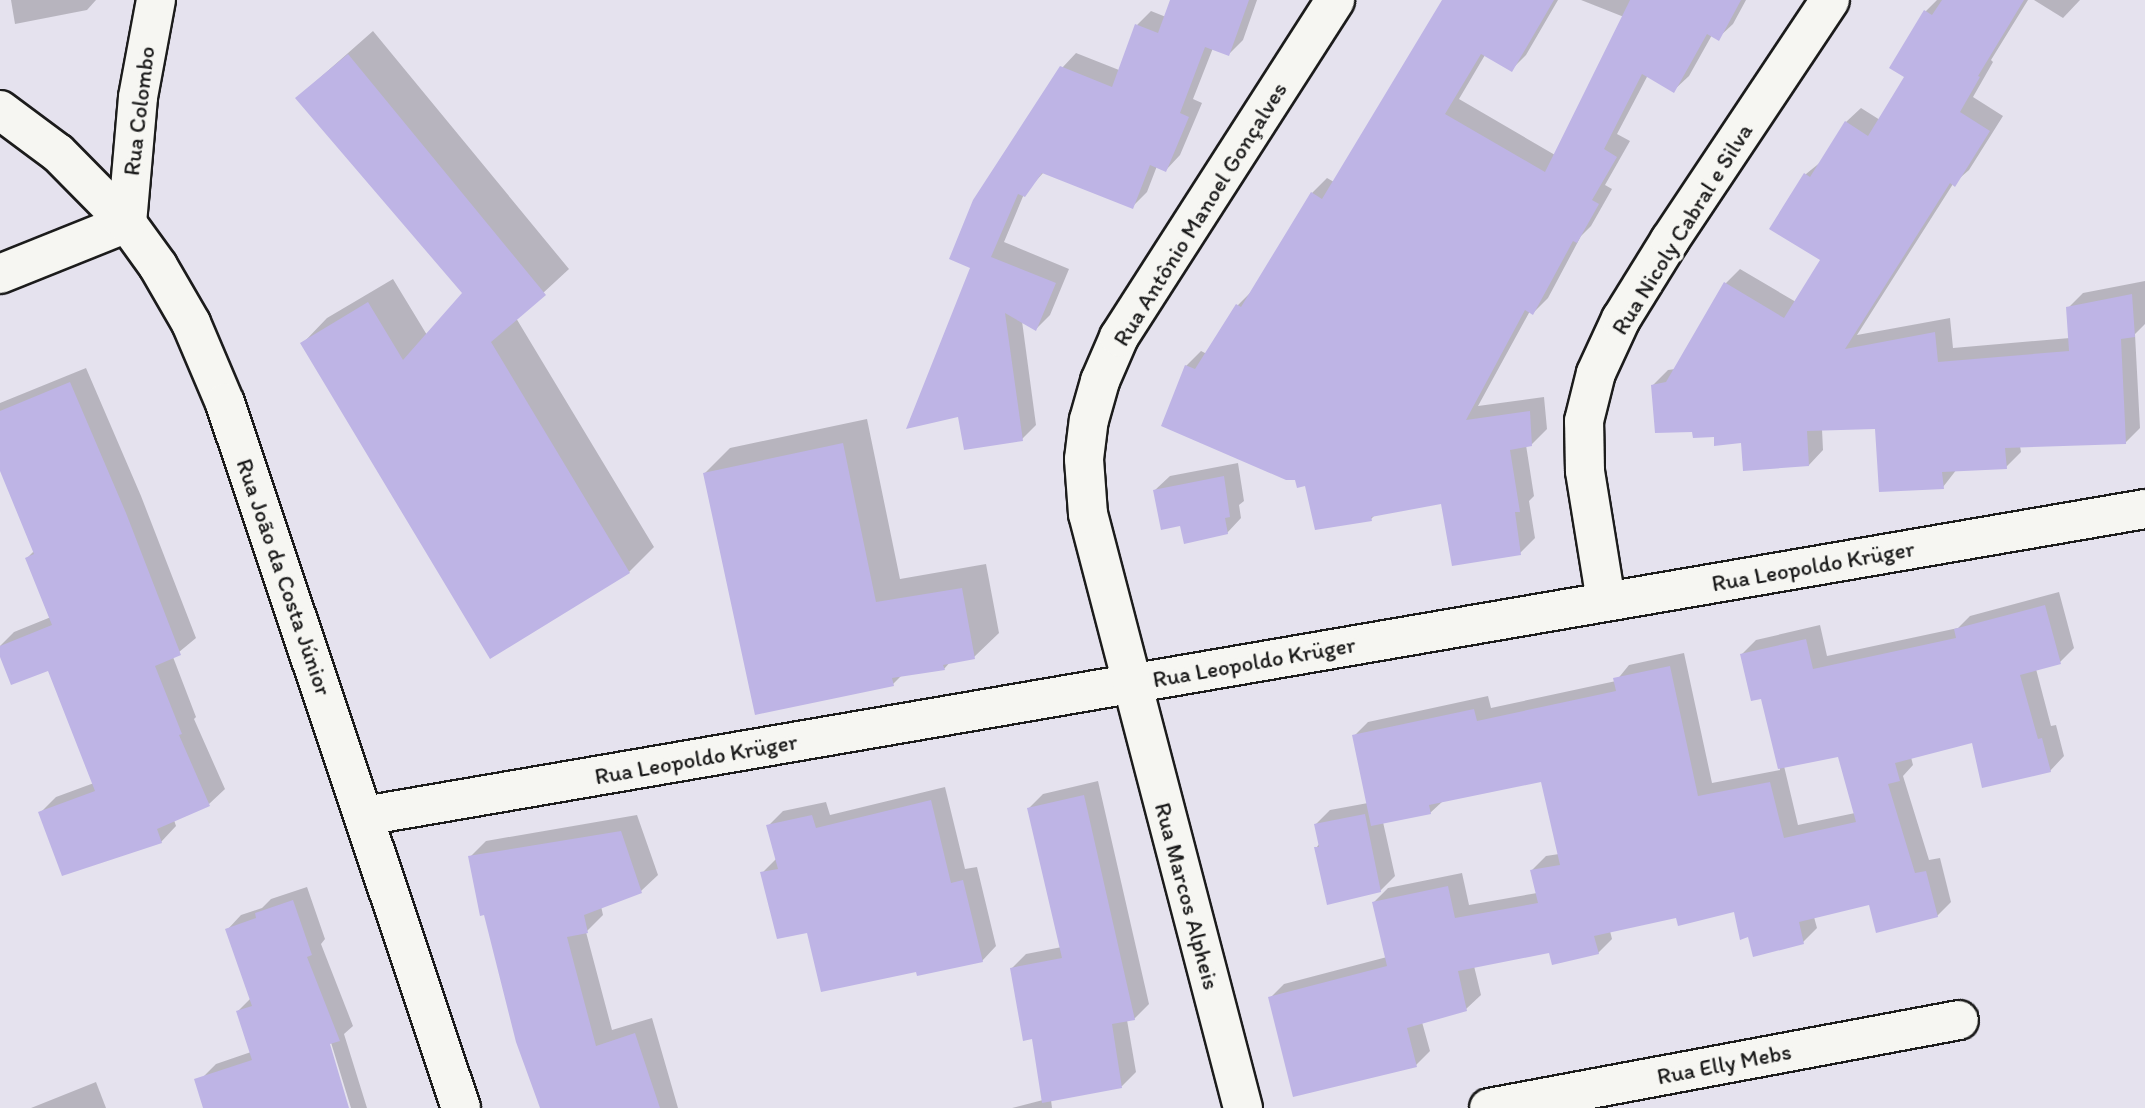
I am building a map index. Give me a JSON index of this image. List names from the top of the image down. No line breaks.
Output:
{"streets":{"street":["Rua Colombo","Rua Antônio Manoel Gonçalves","Rua Nicoly Cabral e Silva","Rua Leopoldo Krüger","Rua João da Costa Júnior","Rua Marcos Alpheis","Rua Elly Mebs"]},"crossings":[["Rua Colombo","Rua João da Costa Júnior"],["Rua Antônio Manoel Gonçalves","Rua Leopoldo Krüger"],["Rua Antônio Manoel Gonçalves","Rua Marcos Alpheis"],["Rua Nicoly Cabral e Silva","Rua Leopoldo Krüger"],["Rua Leopoldo Krüger","Rua João da Costa Júnior"],["Rua Leopoldo Krüger","Rua Marcos Alpheis"]]}
